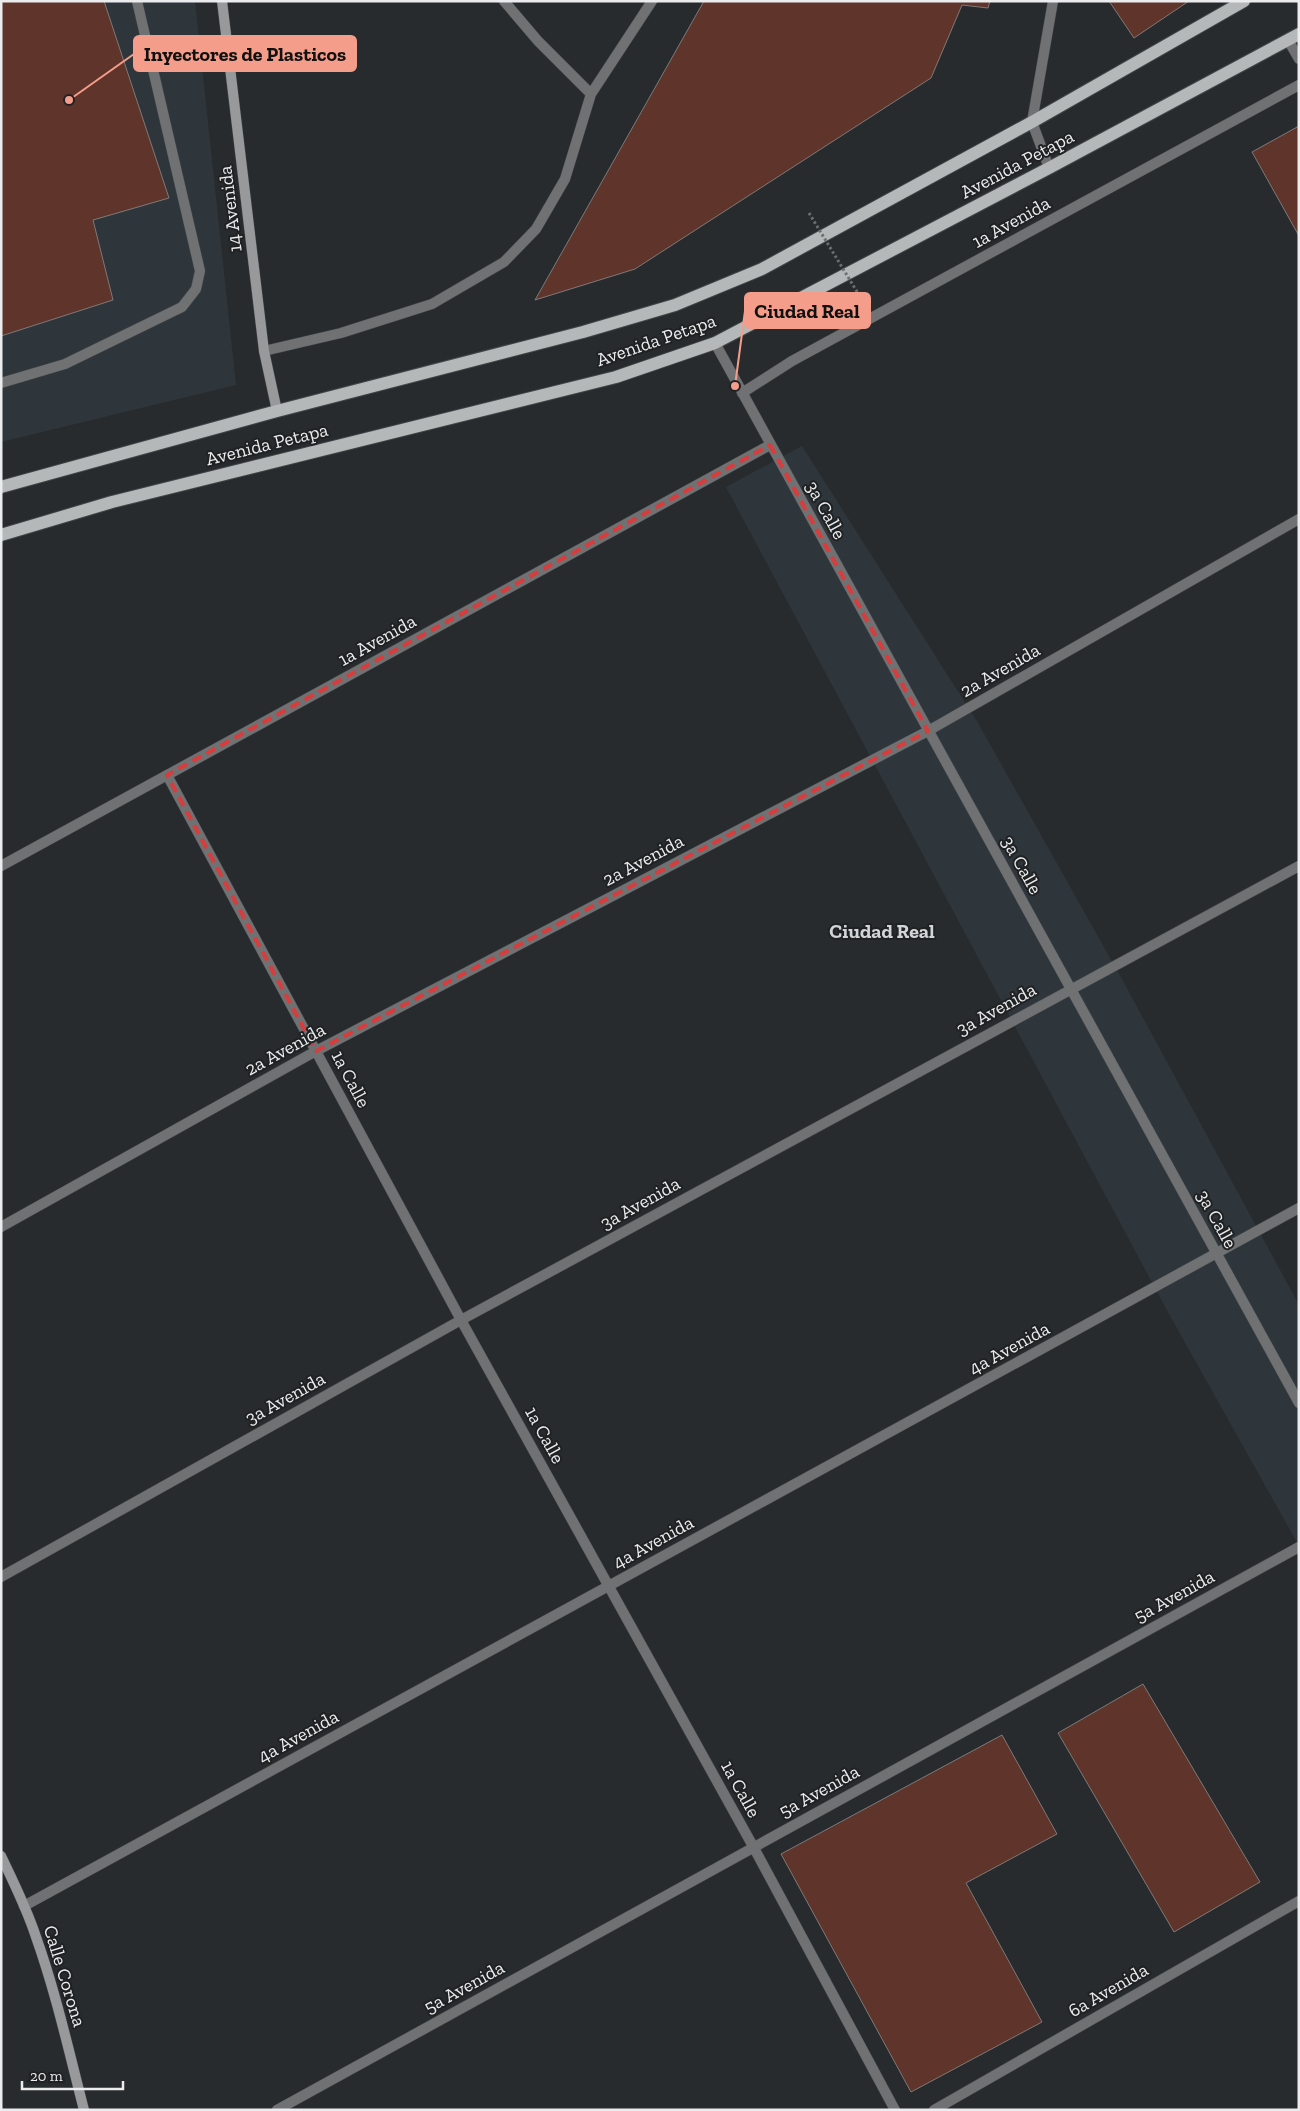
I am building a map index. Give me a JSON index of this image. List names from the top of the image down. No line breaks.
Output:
{"streets":{"main road":["Avenida Petapa"],"street":["14 Avenida","1a Avenida","3a Calle","2a Avenida","3a Avenida","1a Calle","4a Avenida","5a Avenida","Calle Corona","6a Avenida"]},"crossings":[["Avenida Petapa","14 Avenida"],["Avenida Petapa","3a Calle"],["1a Avenida","3a Calle"],["1a Avenida","1a Calle"],["3a Calle","2a Avenida"],["3a Calle","3a Avenida"],["3a Calle","4a Avenida"],["2a Avenida","1a Calle"],["3a Avenida","1a Calle"],["1a Calle","4a Avenida"],["1a Calle","5a Avenida"],["4a Avenida","Calle Corona"]],"districts":["Ciudad Real"],"places":["Inyectores de Plasticos","Ciudad Real"],"scale_bar":"20 m"}
